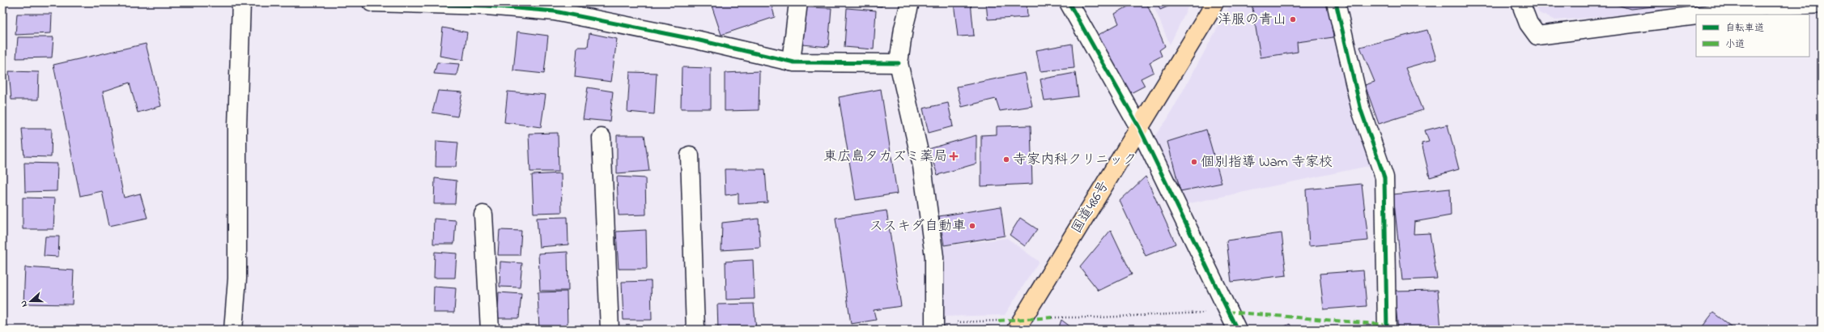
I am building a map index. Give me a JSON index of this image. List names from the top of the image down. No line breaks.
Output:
{"streets":{"highway":["国道486号"]},"places":{"other":["洋服の青山","寺家内科クリニック","個別指導 Wam 寺家校","ススキダ自動車"],"health":["東広島タカズミ薬局"]},"legend":["自転車道","小道"],"north":"left"}
